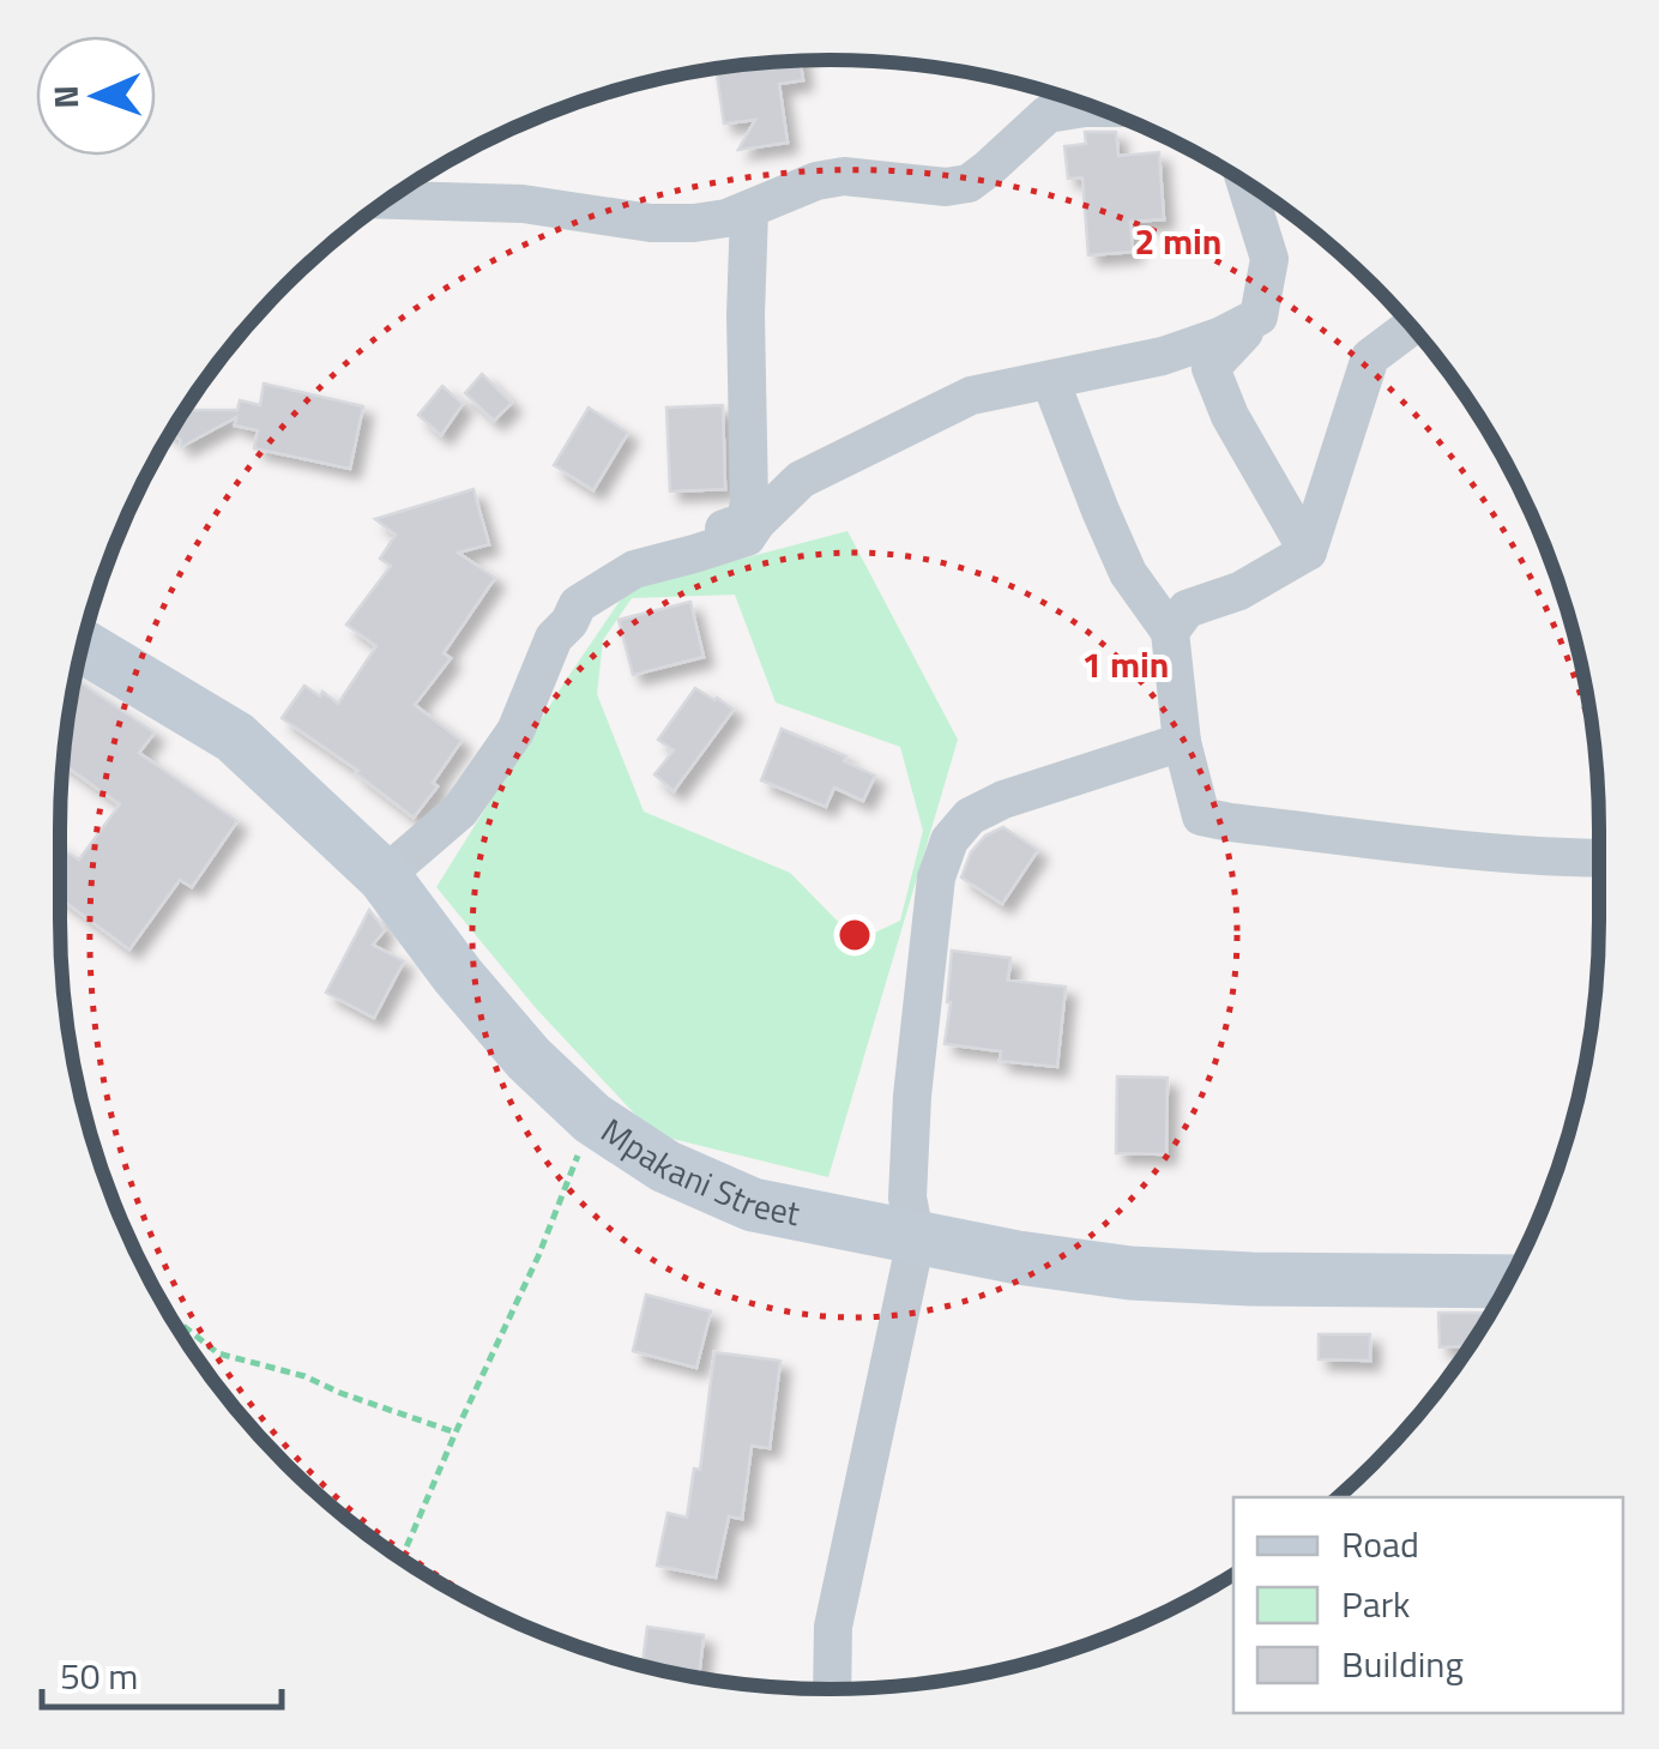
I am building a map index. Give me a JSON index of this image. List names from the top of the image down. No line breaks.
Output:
{"streets":{"street":["Mpakani Street"]},"legend":["Road","Park","Building"],"scale_bar":"50 m","north":"left","rings":["2 min","1 min"]}
